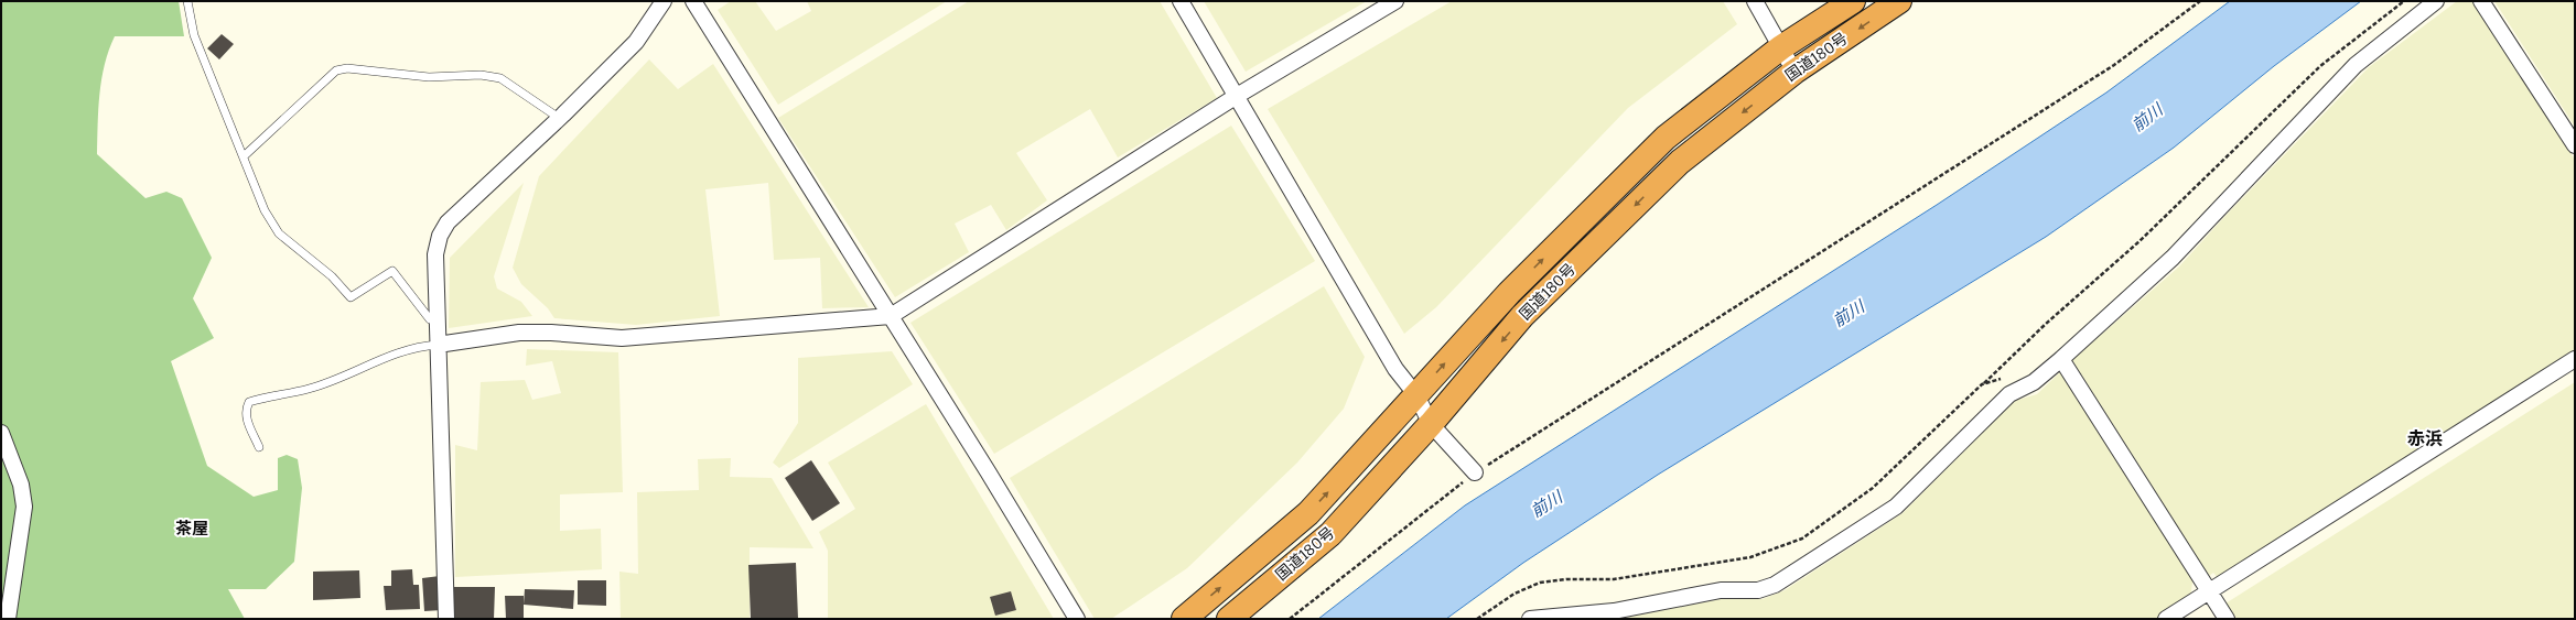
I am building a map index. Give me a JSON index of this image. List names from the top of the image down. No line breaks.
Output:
{"streets":{"highway":["国道180号"]},"districts":["赤浜","茶屋"],"water":["前川"]}
